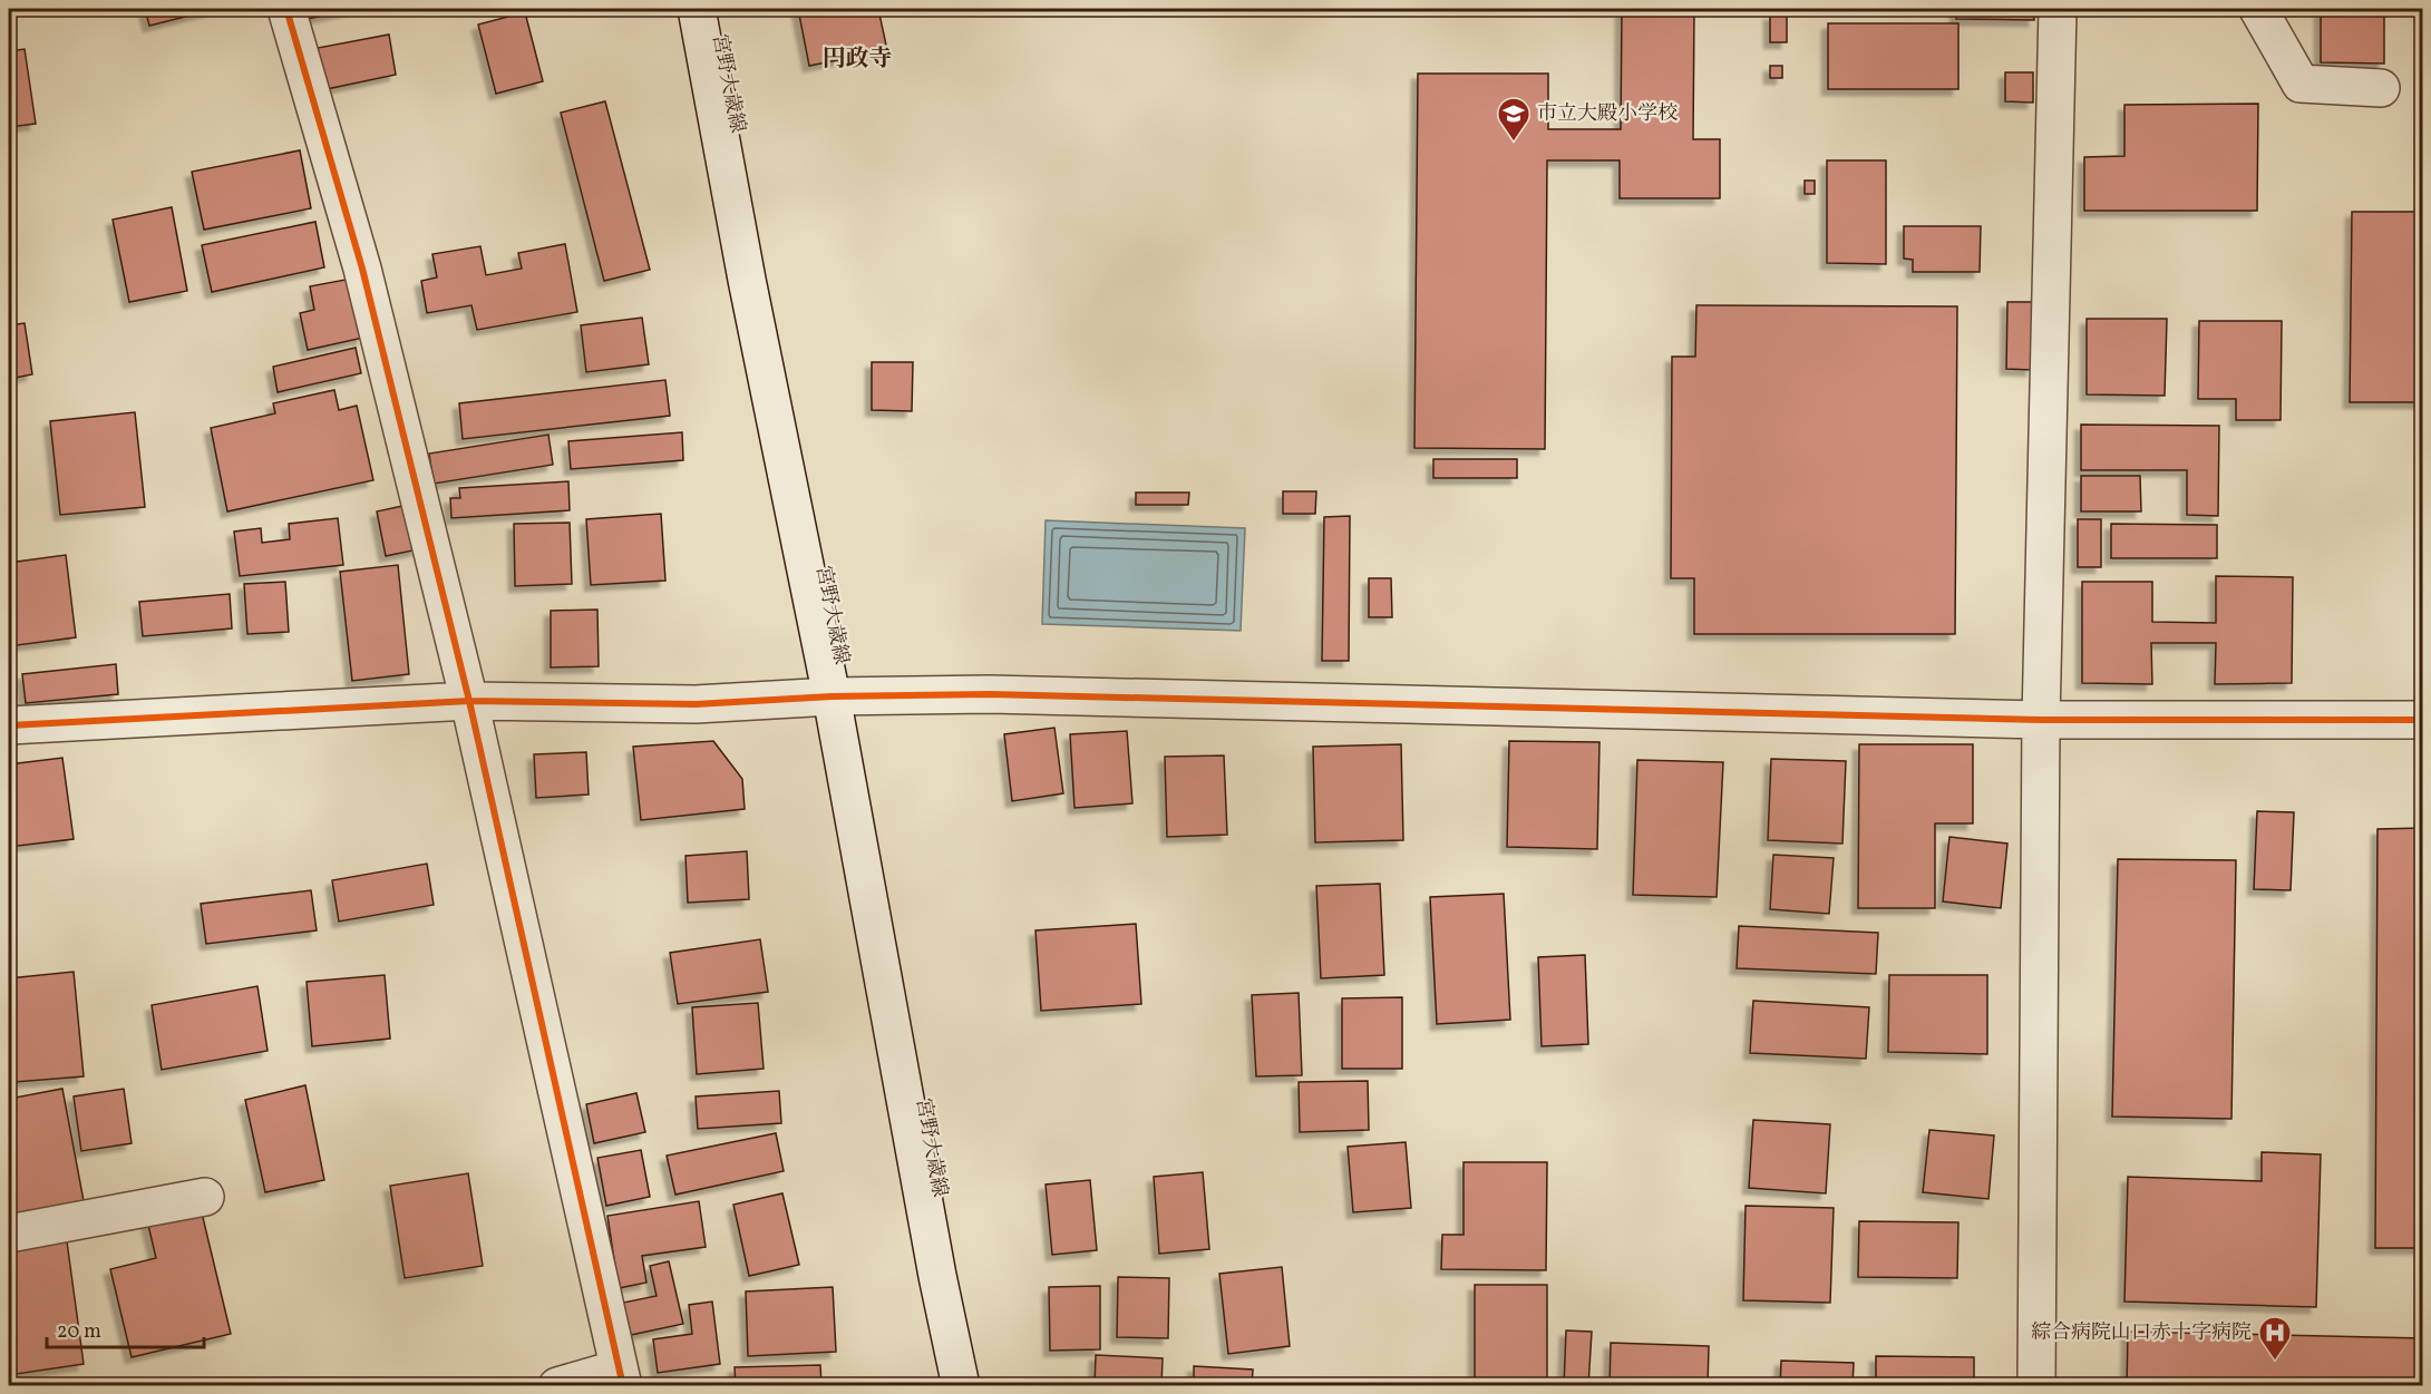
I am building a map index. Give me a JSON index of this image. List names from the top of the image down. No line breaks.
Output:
{"streets":{"street":["宮野大歳線"]},"districts":["円政寺"],"places":{"school or university":["市立大殿小学校"],"hospital":["綜合病院山口赤十字病院"]},"scale_bar":"20 m"}
